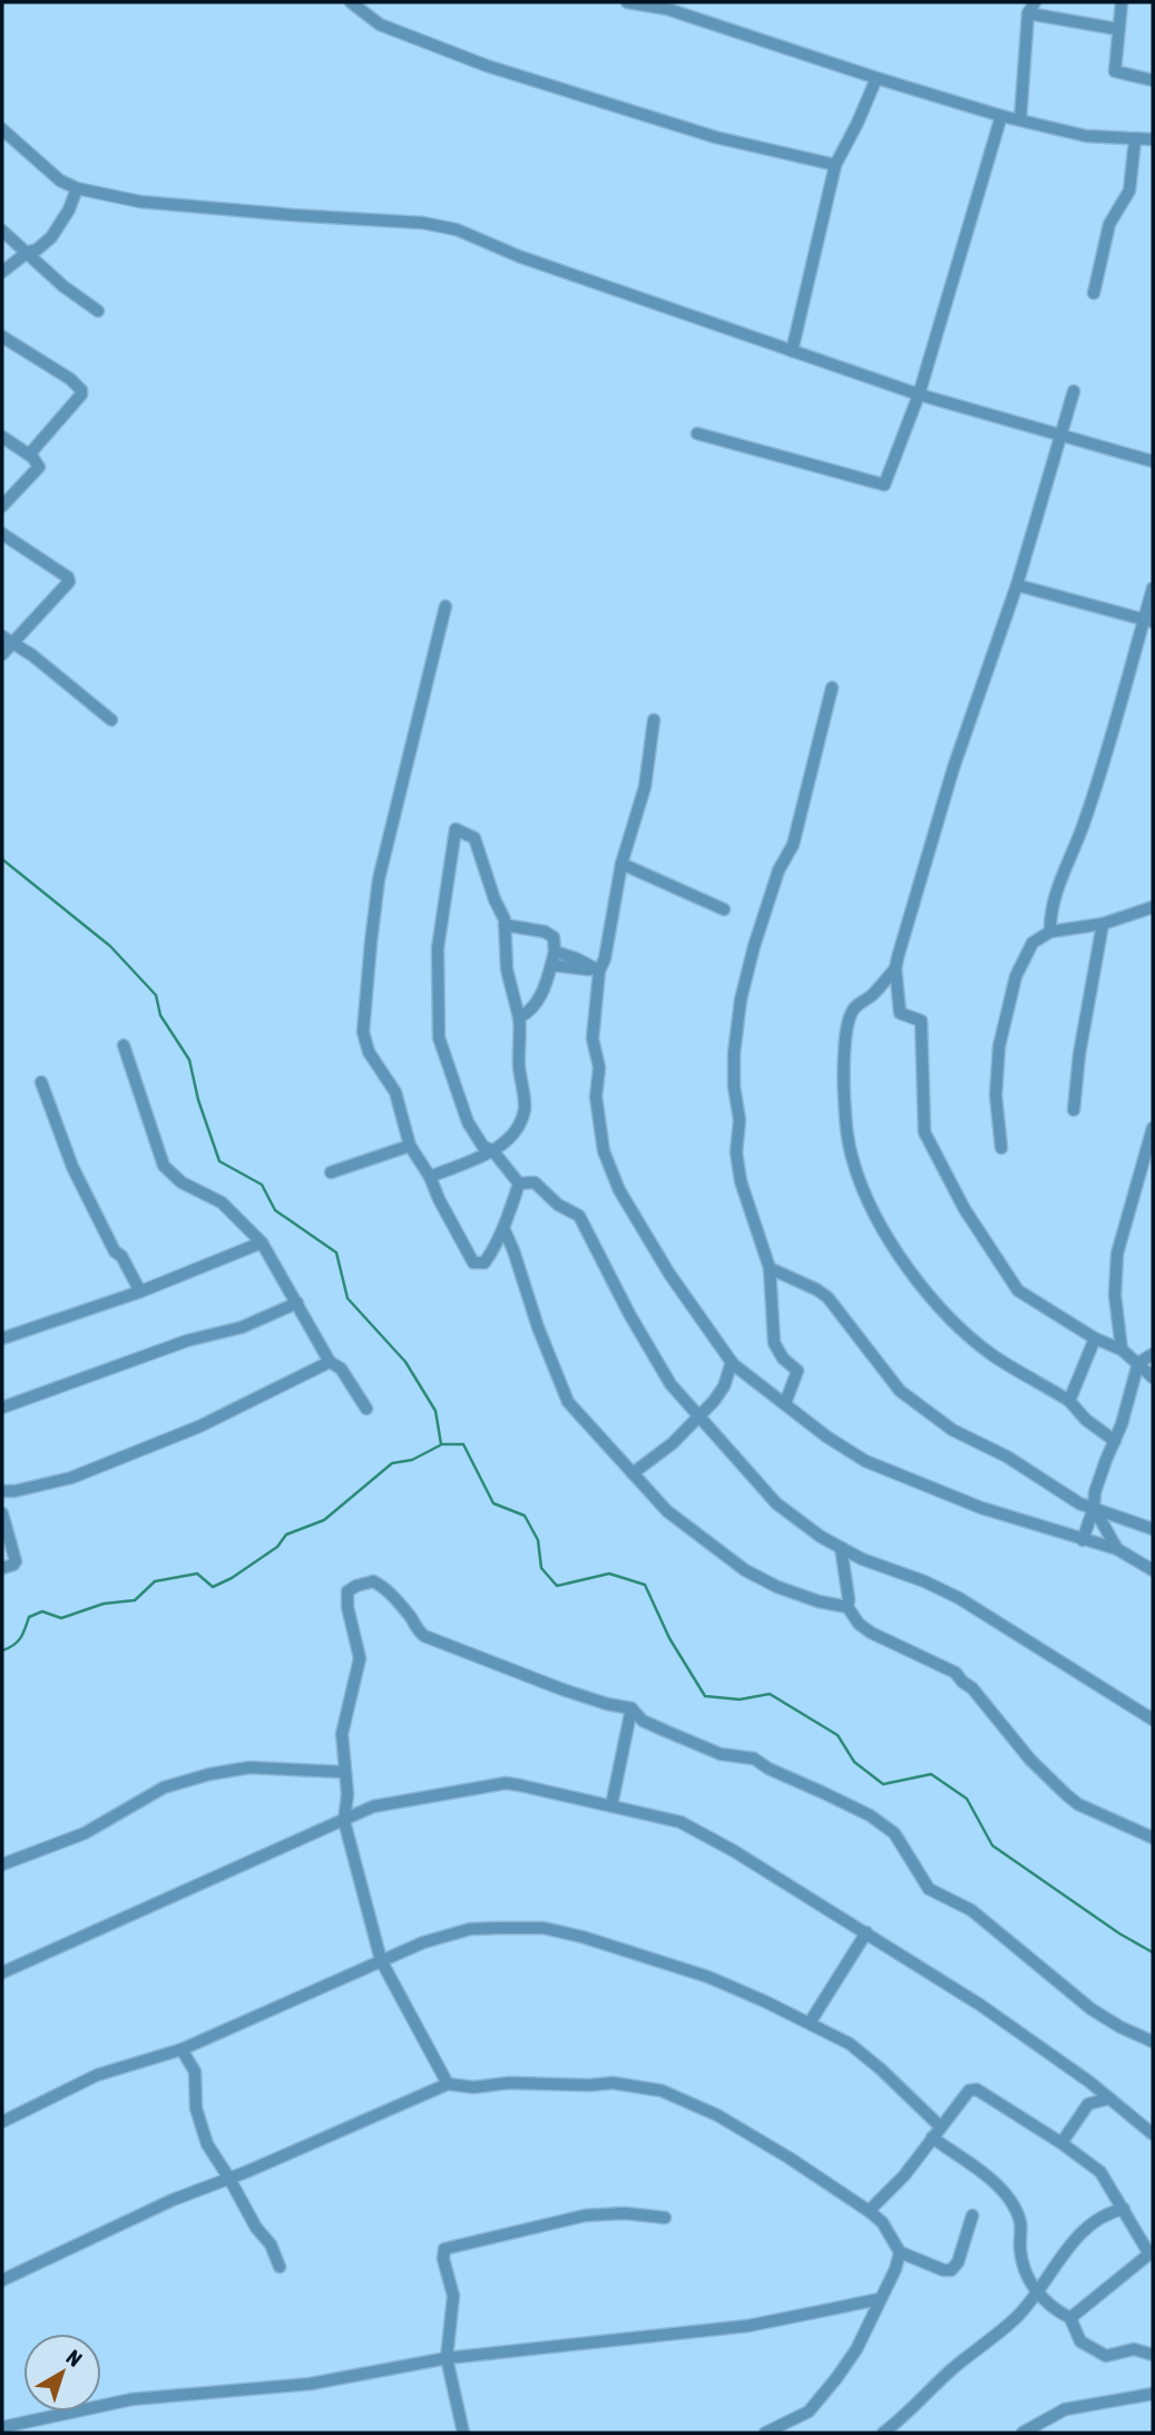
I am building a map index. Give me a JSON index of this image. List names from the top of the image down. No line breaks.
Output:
{"north":"top right"}
